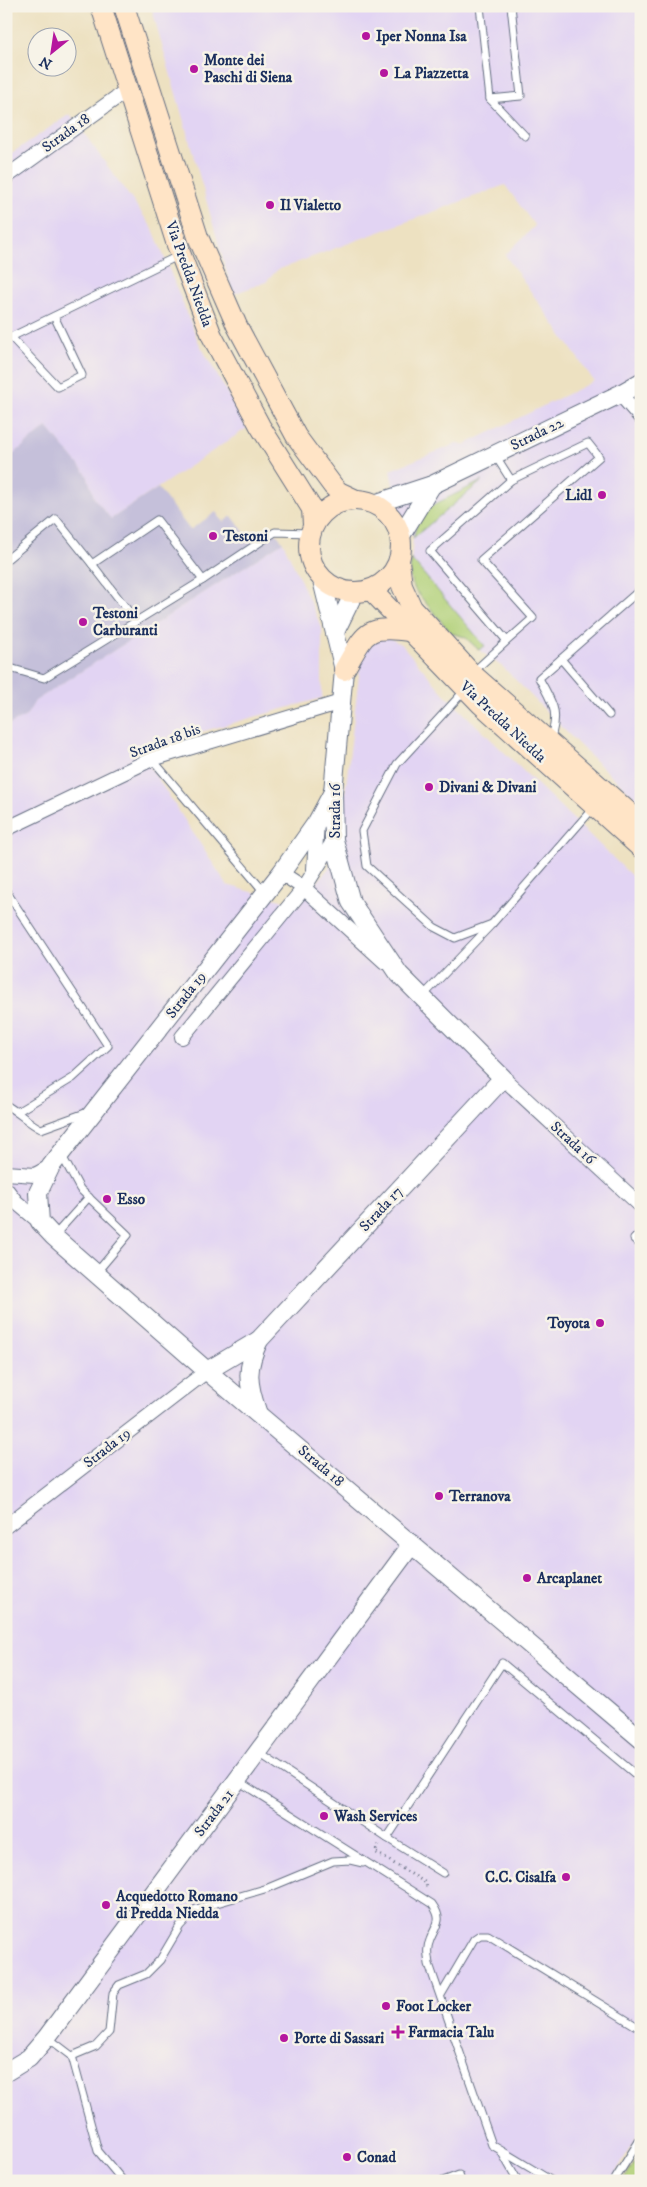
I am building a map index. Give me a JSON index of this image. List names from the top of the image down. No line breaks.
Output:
{"streets":{"main road":["Via Predda Niedda"],"street":["Strada 18","Strada 22","Strada 18 bis","Strada 16","Strada 19","Strada 17","Strada 21"]},"crossings":[["Strada 18","Via Predda Niedda"],["Strada 18","Strada 19"],["Strada 18","Strada 17"],["Strada 18","Strada 21"],["Via Predda Niedda","Strada 22"],["Via Predda Niedda","Strada 16"],["Strada 22","Strada 16"],["Strada 18 bis","Strada 16"],["Strada 16","Strada 19"],["Strada 16","Strada 17"],["Strada 19","Strada 17"]],"places":{"other":["Iper Nonna Isa","Monte dei Paschi di Siena","La Piazzetta","Il Vialetto","Lidl","Testoni","Testoni Carburanti","Divani & Divani","Esso","Toyota","Terranova","Arcaplanet","Wash Services","C.C. Cisalfa","Acquedotto Romano di Predda Niedda","Foot Locker","Porte di Sassari","Conad"],"health":["Farmacia Talu"]},"north":"bottom left"}
